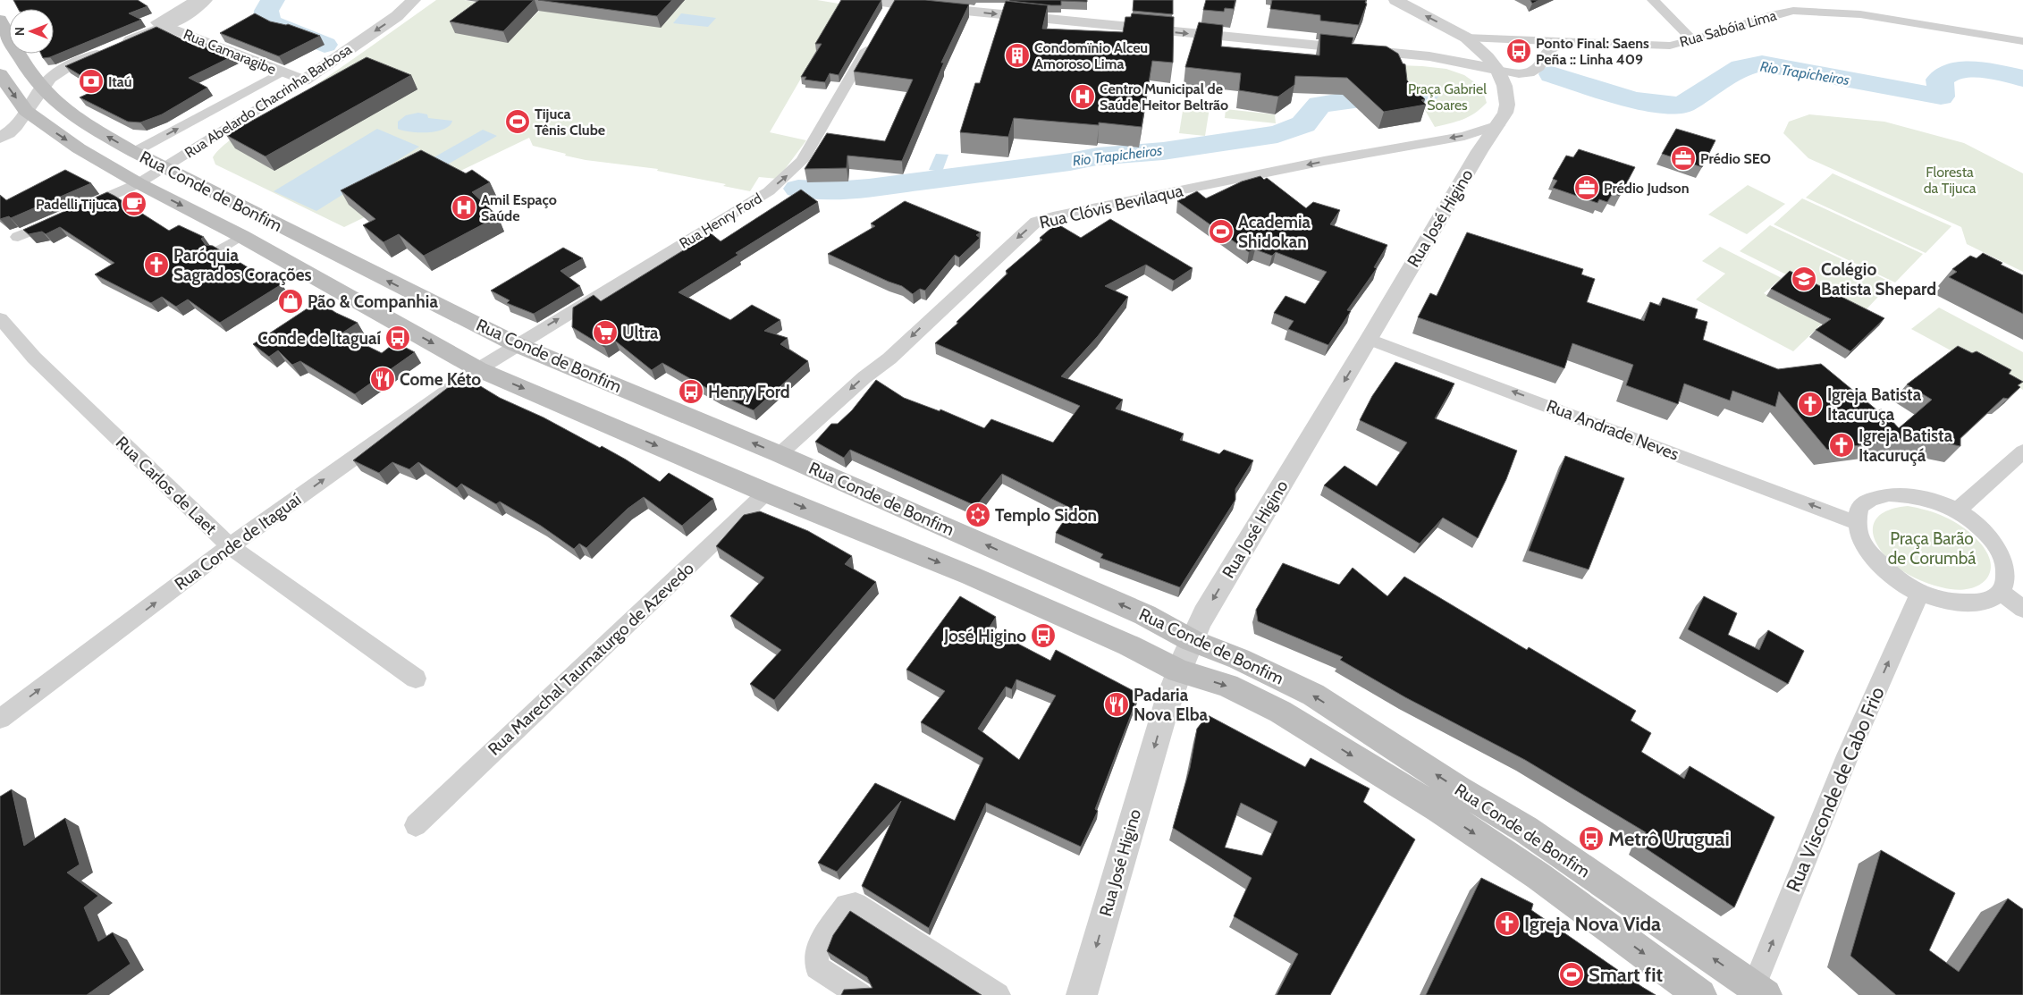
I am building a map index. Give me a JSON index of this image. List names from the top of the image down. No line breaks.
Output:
{"streets":{"main road":["Rua Conde de Bonfim"],"street":["Rua Sabóia Lima","Rua Camaragibe","Rua Abelardo Chacrinha Barbosa","Rua Clóvis Bevilaqua","Rua José Higino","Rua Henry Ford","Rua Andrade Neves","Rua Carlos de Laet","Rua Conde de Itaguaí","Rua Marechal Taumaturgo de Azevedo","Rua Visconde de Cabo Frio"]},"crossings":[["Rua Camaragibe","Rua Abelardo Chacrinha Barbosa"],["Rua Abelardo Chacrinha Barbosa","Rua Conde de Bonfim"],["Rua Conde de Bonfim","Rua Clóvis Bevilaqua"],["Rua Conde de Bonfim","Rua José Higino"],["Rua Conde de Bonfim","Rua Henry Ford"],["Rua Conde de Bonfim","Rua Conde de Itaguaí"],["Rua Conde de Bonfim","Rua Marechal Taumaturgo de Azevedo"],["Rua Conde de Bonfim","Rua Visconde de Cabo Frio"],["Rua Clóvis Bevilaqua","Rua José Higino"],["Rua José Higino","Rua Andrade Neves"],["Rua Henry Ford","Rua Conde de Itaguaí"],["Rua Andrade Neves","Rua Visconde de Cabo Frio"],["Rua Carlos de Laet","Rua Conde de Itaguaí"]],"one_way":["Rua Clóvis Bevilaqua","Rua José Higino","Rua Henry Ford","Rua Andrade Neves","Rua Conde de Itaguaí","Rua Visconde de Cabo Frio"],"water":["Rio Trapicheiros"],"parks":["Praça Gabriel Soares","Floresta da Tijuca","Praça Barão de Corumbá"],"places":{"bus stop":["Ponto Final: Saens Peña :: Linha 409","Conde de Itaguaí","Henry Ford","José Higino","Metrô Uruguai"],"building":["Condomïnio Alceu Amoroso Lima"],"bank":["Itaú"],"hospital":["Centro Municipal de Saúde Heitor Beltrão","Amil Espaço Saúde"],"sports":["Tijuca Tênis Clube","Academia Shidokan","Smart fit"],"office":["Prédio SEO","Prédio Judson"],"cafe":["Padelli Tijuca"],"church":["Paróquia Sagrados Corações","Igreja Batista Itacuruça","Igreja Batista Itacuruçá","Igreja Nova Vida"],"school or university":["Colégio Batista Shepard"],"shop":["Pão & Companhia"],"supermarket":["Ultra"],"restaurant":["Come Kéto","Padaria Nova Elba"],"synagogue":["Templo Sidon"]},"north":"left"}
